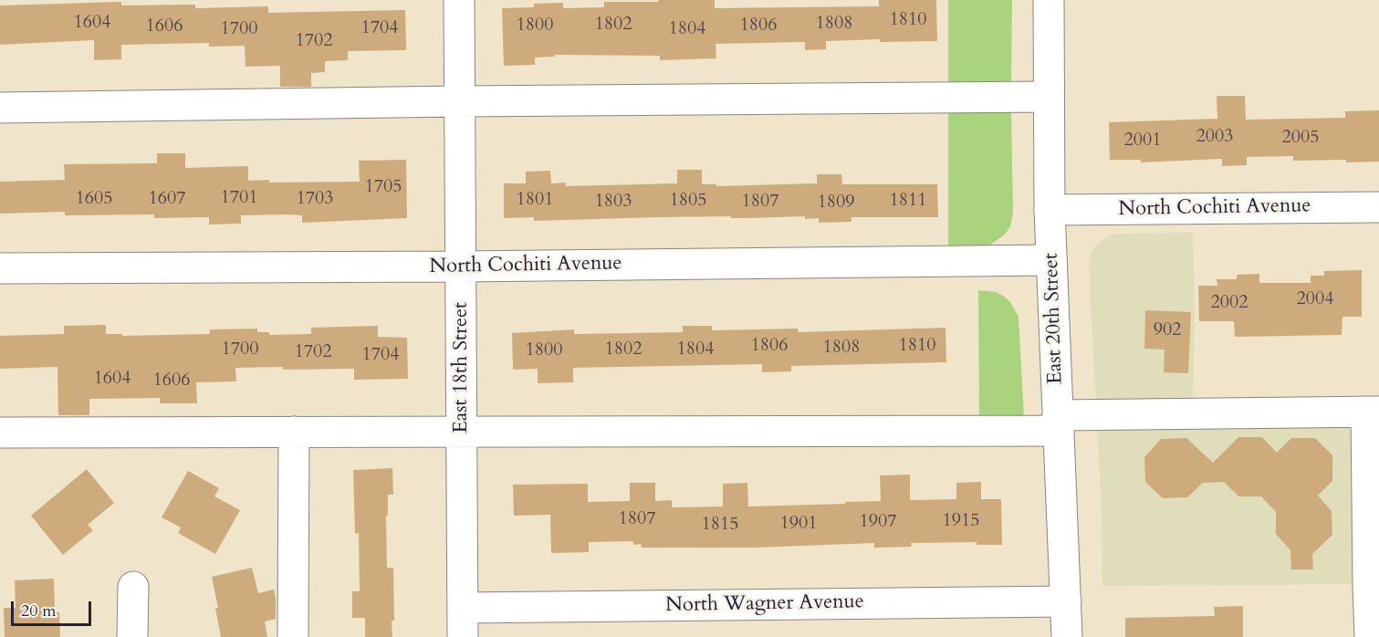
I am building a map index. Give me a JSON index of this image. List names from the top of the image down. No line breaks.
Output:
{"streets":{"street":["North Cochiti Avenue","East 20th Street","East 18th Street","North Wagner Avenue"]},"crossings":[["North Cochiti Avenue","East 20th Street"],["North Cochiti Avenue","East 18th Street"],["East 20th Street","North Wagner Avenue"],["East 18th Street","North Wagner Avenue"]],"house_numbers":["1810","1604","1808","1802","1800","1806","1606","1704","1700","1804","1702","2003","2005","2001","1705","1701","1605","1607","1703","1801","1805","1811","1803","1807","1809","2004","2002","902","1806","1810","1808","1700","1802","1804","1800","1702","1704","1604","1606","1807","1915","1907","1901","1815"],"scale_bar":"20 m"}
